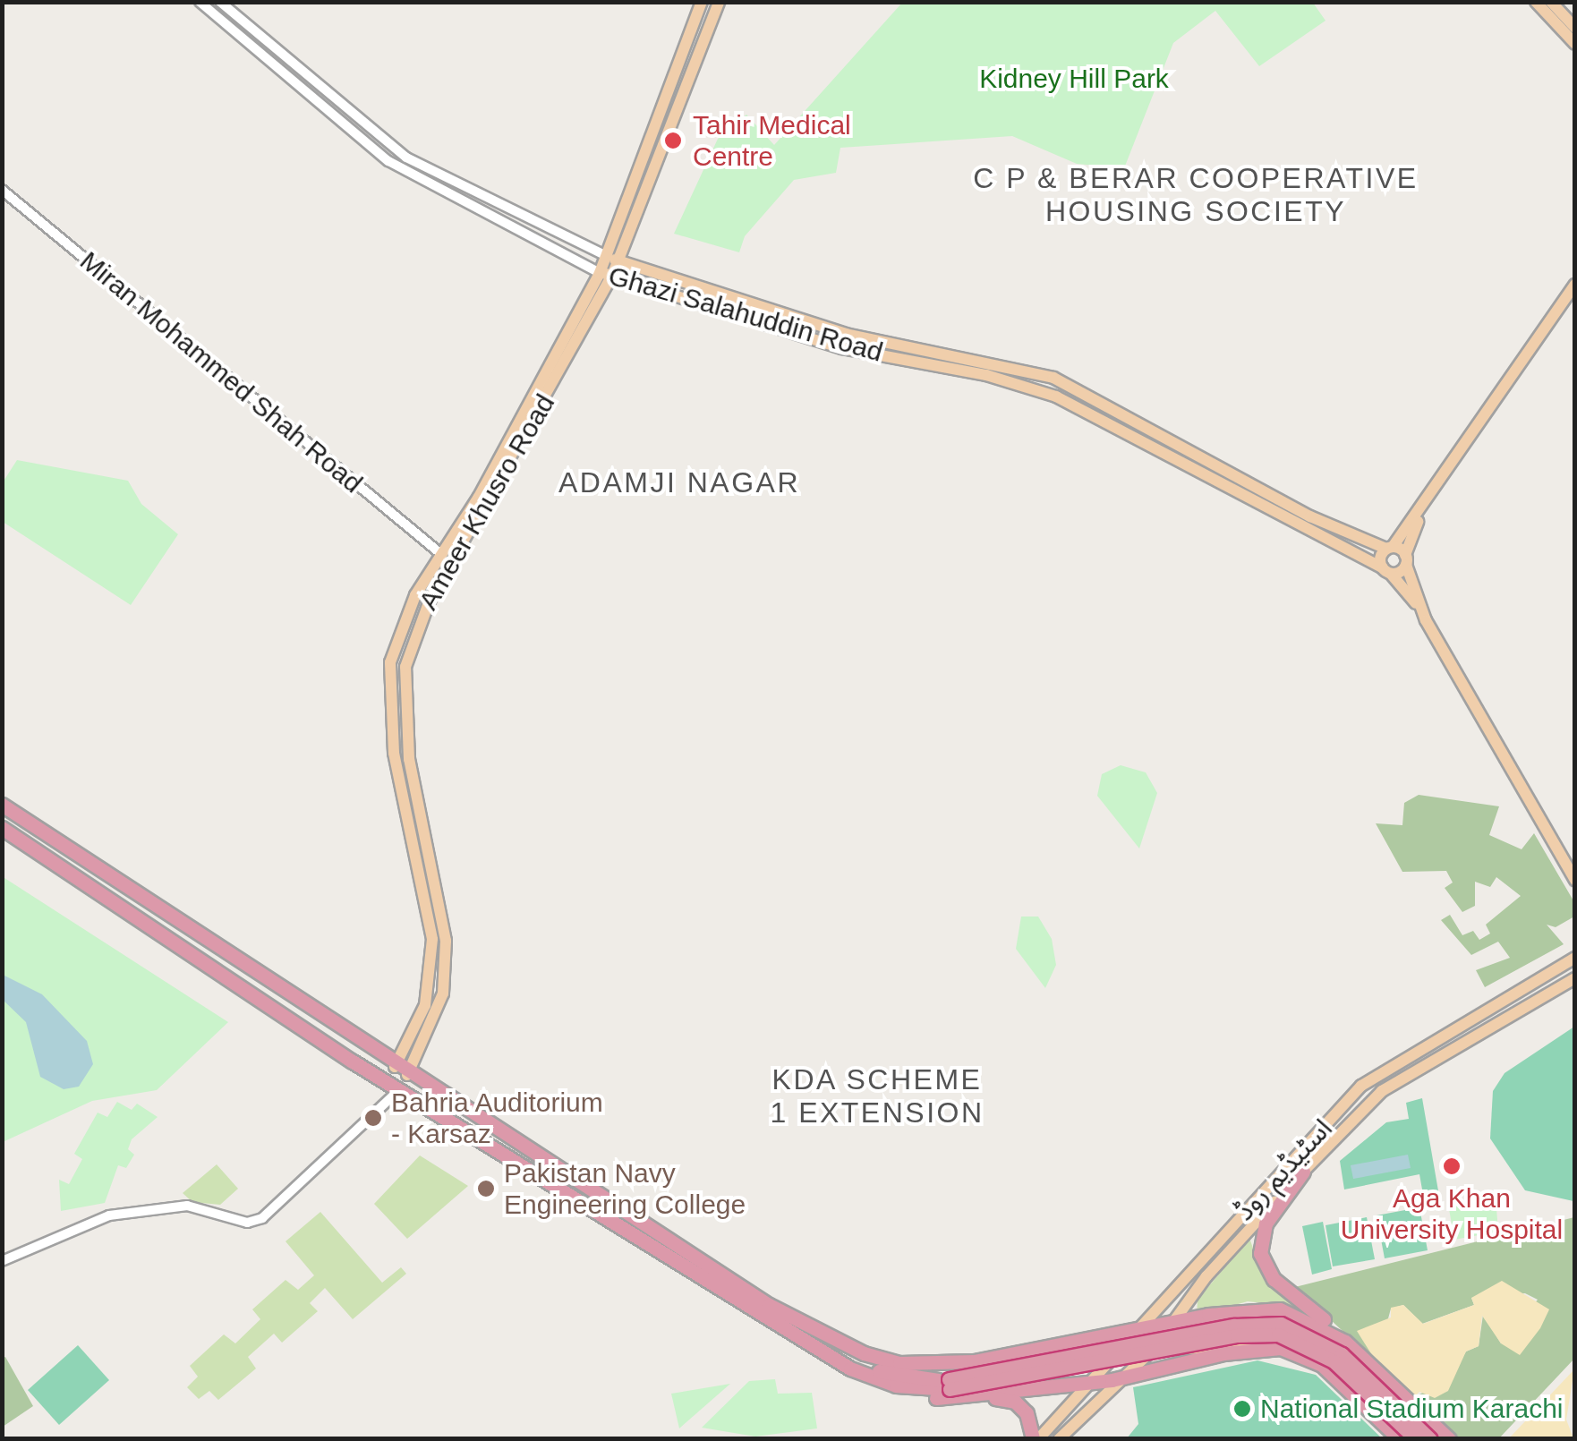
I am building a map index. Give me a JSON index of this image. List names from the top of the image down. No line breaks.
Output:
{"streets":{"main road":["Ghazi Salahuddin Road","Ameer Khusro Road","اسٹیڈیم روڈ"],"street":["Miran Mohammed Shah Road"]},"crossings":[["Ghazi Salahuddin Road","Ameer Khusro Road"],["Miran Mohammed Shah Road","Ameer Khusro Road"]],"districts":["C P & BERAR COOPERATIVE HOUSING SOCIETY","ADAMJI NAGAR","KDA SCHEME 1 EXTENSION"],"parks":["Kidney Hill Park"],"places":["Tahir Medical Centre","Bahria Auditorium - Karsaz","Aga Khan University Hospital","Pakistan Navy Engineering College","National Stadium Karachi"]}
